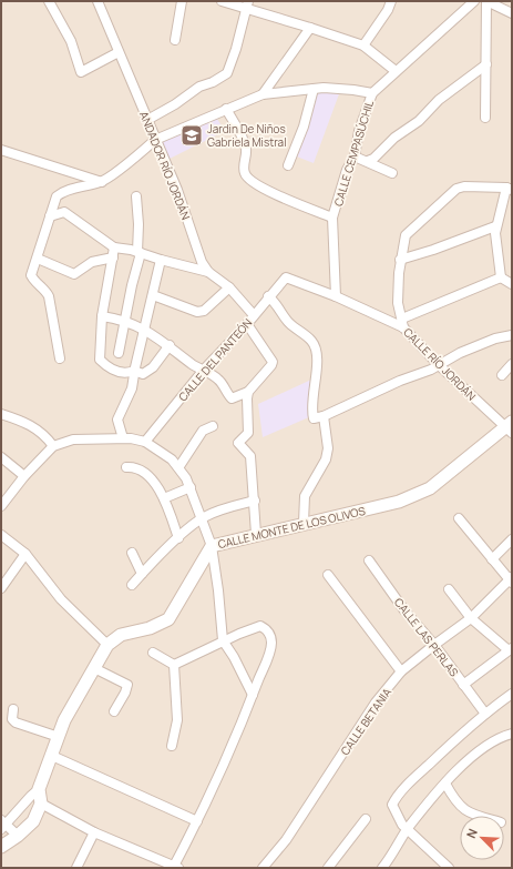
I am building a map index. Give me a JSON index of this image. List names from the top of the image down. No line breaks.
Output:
{"streets":{"street":["CALLE CEMPASÚCHIL","ANDADOR RÍO JORDÁN","CALLE DEL PANTEÓN","CALLE RÍO JORDÁN","CALLE MONTE DE LOS OLIVOS","CALLE LAS PERLAS","CALLE BETANIA"]},"crossings":[["CALLE CEMPASÚCHIL","CALLE RÍO JORDÁN"],["ANDADOR RÍO JORDÁN","CALLE DEL PANTEÓN"],["CALLE DEL PANTEÓN","CALLE RÍO JORDÁN"],["CALLE RÍO JORDÁN","CALLE MONTE DE LOS OLIVOS"],["CALLE LAS PERLAS","CALLE BETANIA"]],"places":{"school or university":["Jardin De Niños Gabriela Mistral"]},"north":"top left"}
